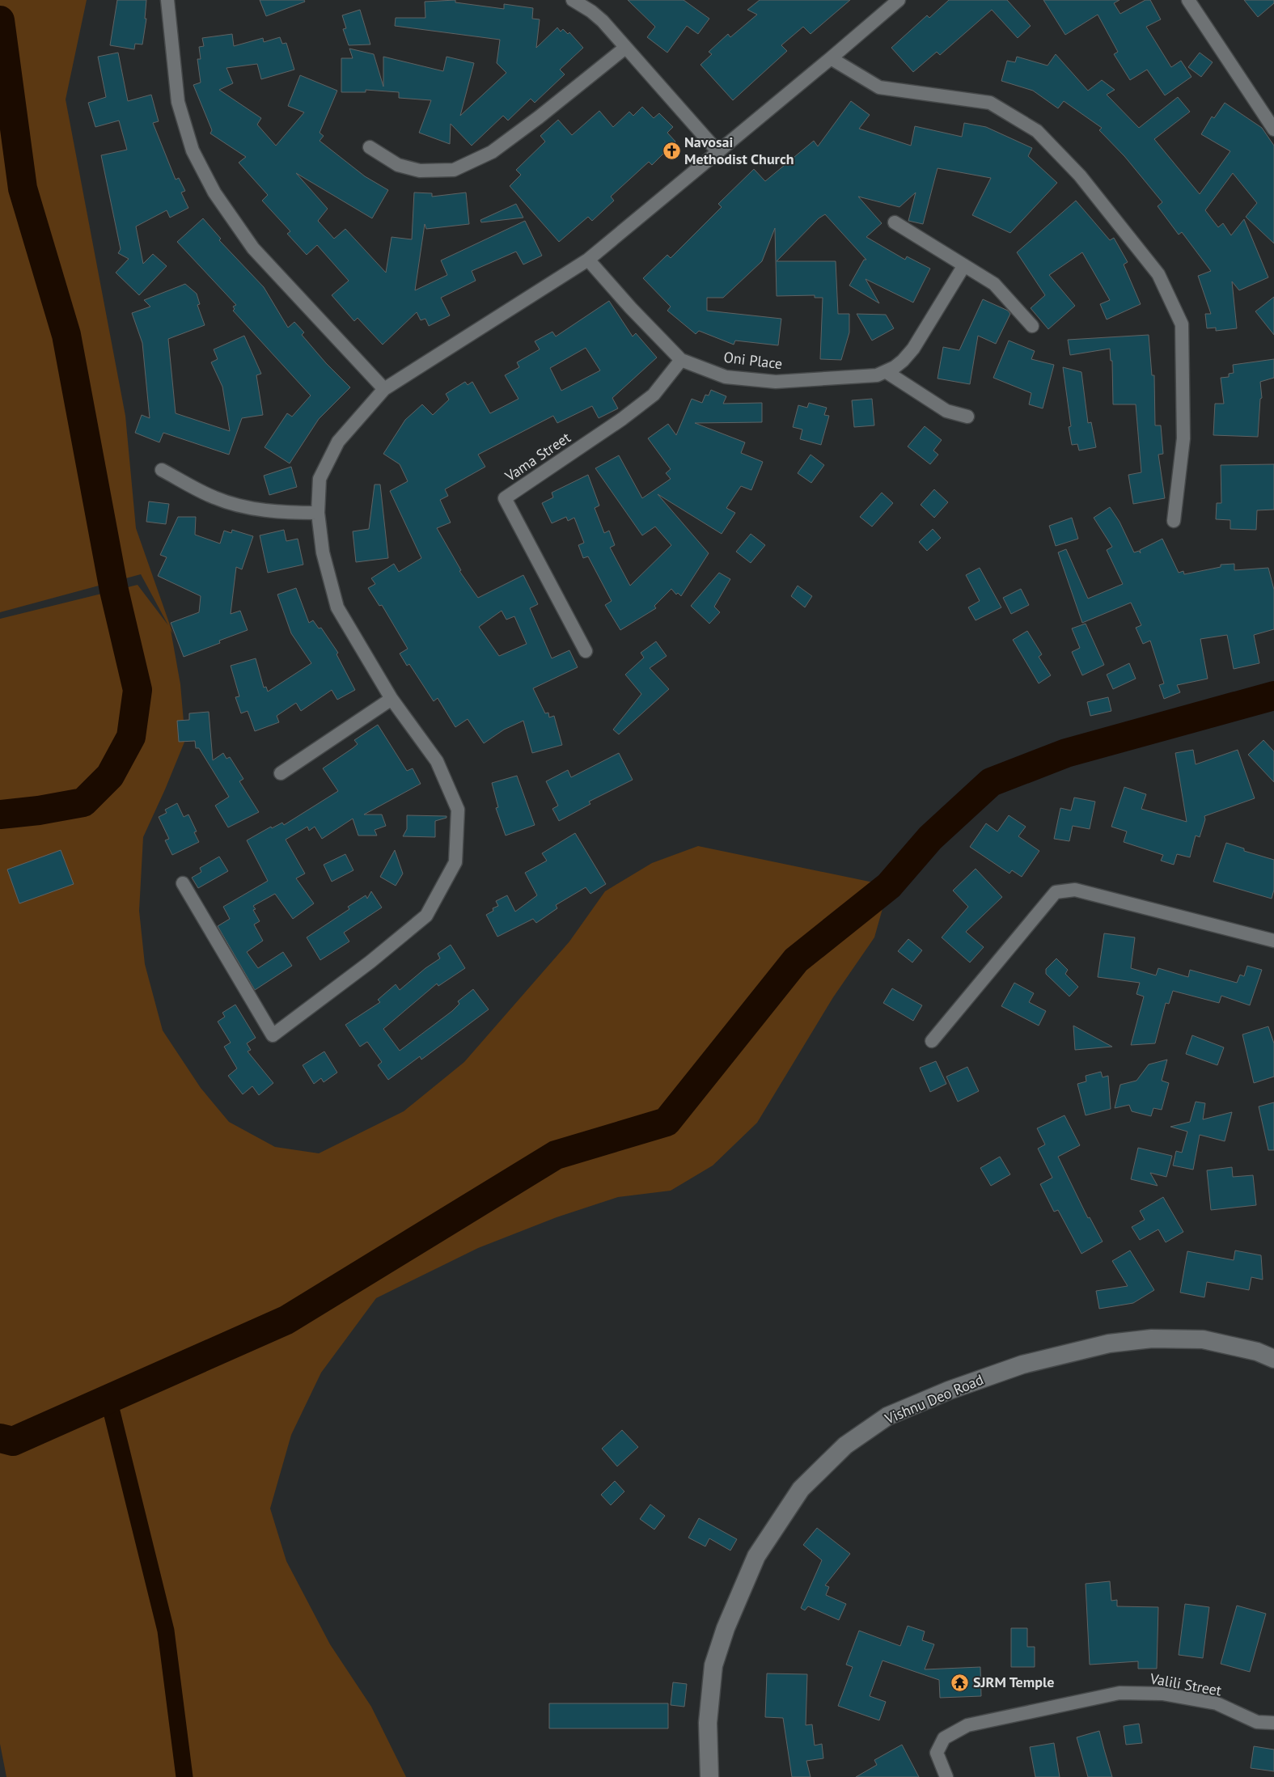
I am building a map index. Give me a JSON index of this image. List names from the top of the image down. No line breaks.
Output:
{"streets":{"street":["Oni Place","Vama Street","Vishnu Deo Road","Valili Street"]},"crossings":[["Oni Place","Vama Street"]],"places":{"church":["Navosai Methodist Church"],"temple":["SJRM Temple"]}}
